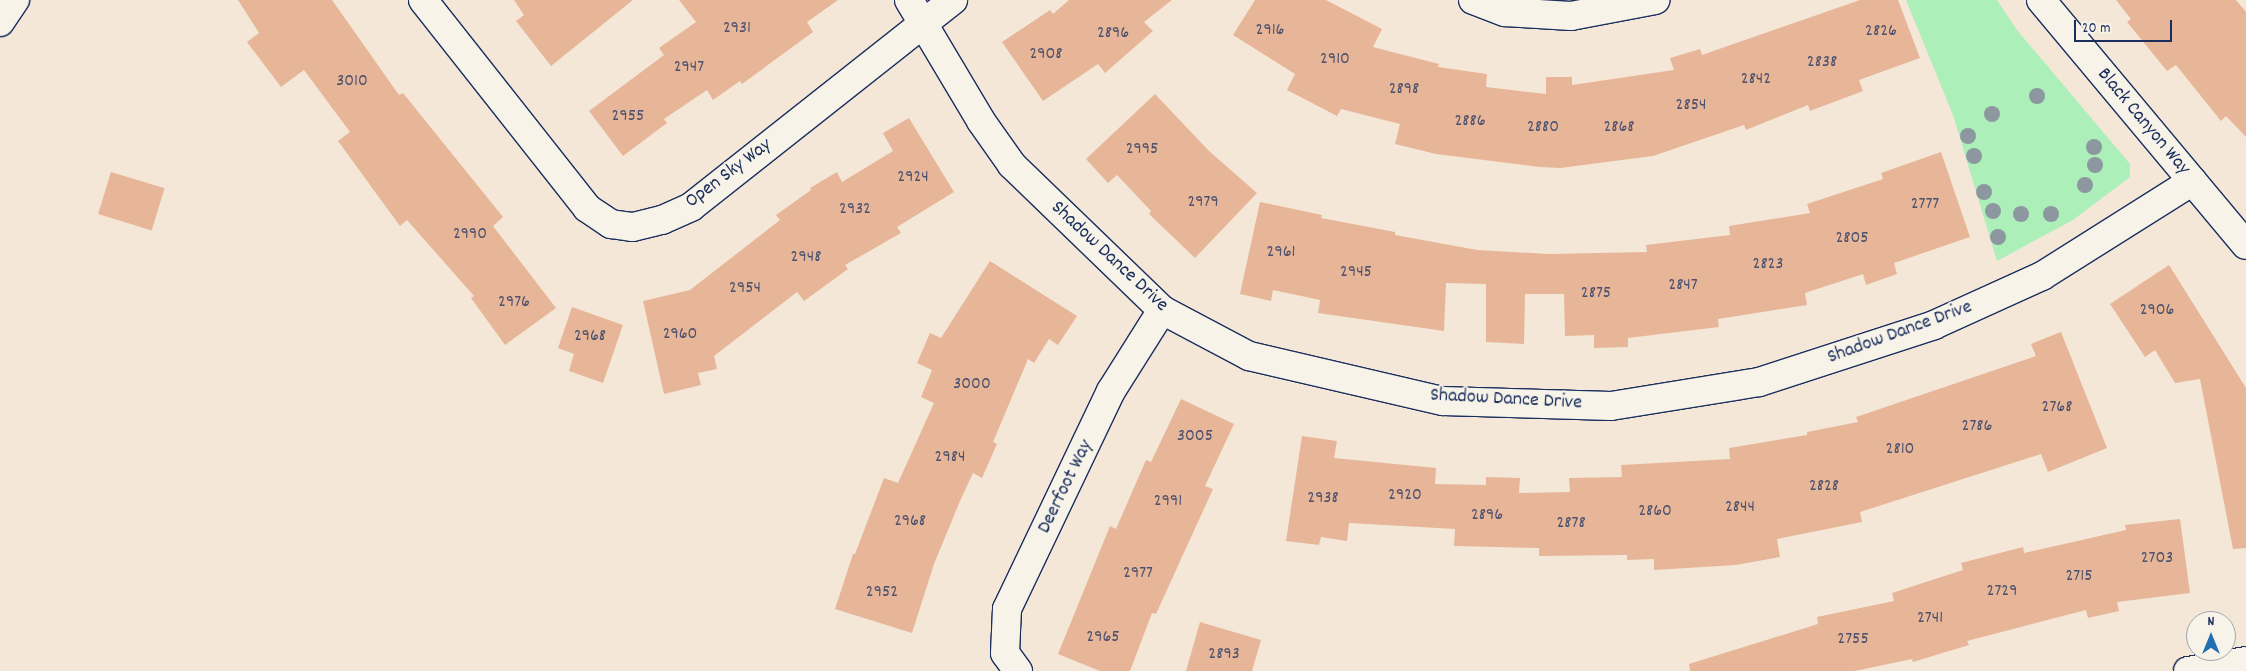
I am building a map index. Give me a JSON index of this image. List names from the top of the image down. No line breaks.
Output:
{"streets":{"street":["Black Canyon Way","Open Sky Way","Shadow Dance Drive","Deerfoot Way"]},"crossings":[["Black Canyon Way","Shadow Dance Drive"],["Open Sky Way","Shadow Dance Drive"],["Shadow Dance Drive","Deerfoot Way"]],"house_numbers":["2931","2916","2826","2896","2908","2910","2838","2947","2842","3010","2898","2854","2955","2886","2880","2868","2995","2924","2979","2777","2932","2990","2805","2961","2948","2823","2945","2847","2954","2875","2976","2906","2960","2968","3000","2768","2786","3005","2810","2984","2828","2920","2938","2991","2844","2860","2896","2968","2878","2703","2977","2715","2729","2952","2741","2965","2755","2893"],"scale_bar":"20 m","north":"top"}
